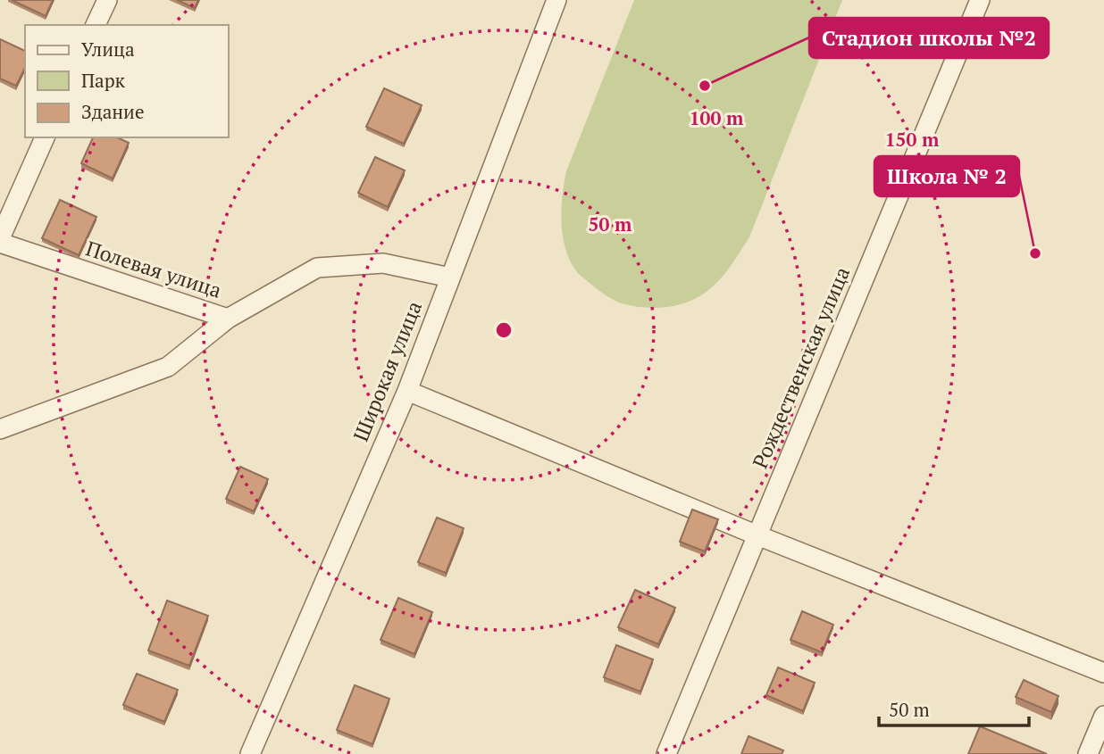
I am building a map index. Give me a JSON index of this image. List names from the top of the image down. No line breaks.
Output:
{"streets":{"street":["Полевая улица","Рождественская улица","Широкая улица"]},"places":["Стадион школы №2","Школа № 2"],"legend":["Улица","Парк","Здание"],"scale_bar":"50 m","rings":["100 m","150 m","50 m"]}
